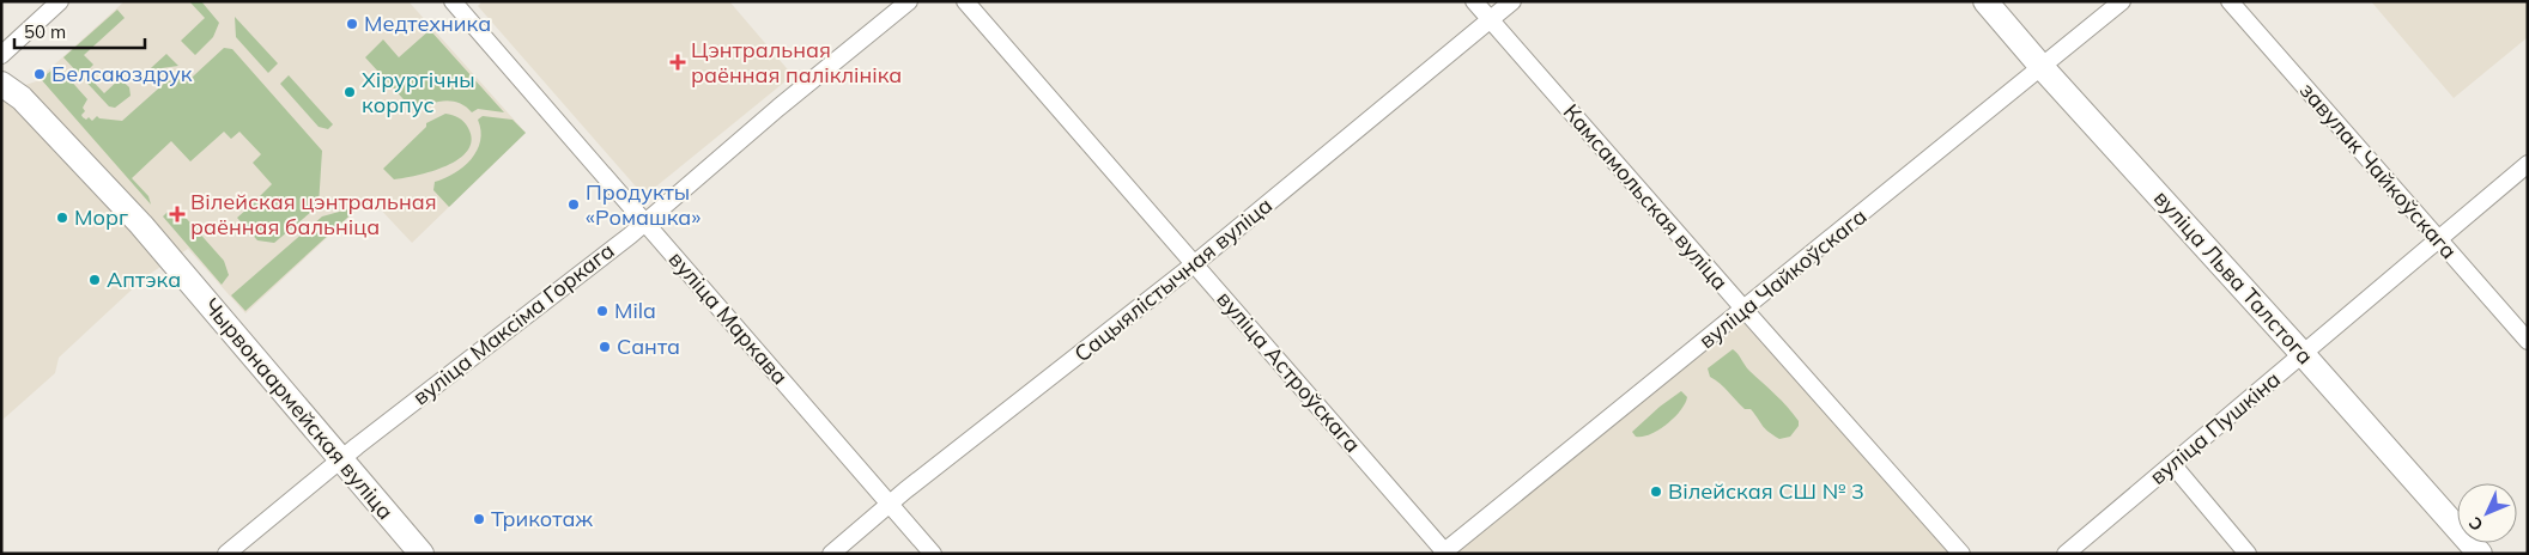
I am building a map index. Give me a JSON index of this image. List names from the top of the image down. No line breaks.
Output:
{"streets":{"main road":["вуліца Льва Талстога","Чырвонаармейская вуліца"],"street":["завулак Чайкоўскага","Камсамольская вуліца","вуліца Чайкоўскага","Сацыялістычная вуліца","вуліца Маркава","вуліца Максіма Горкага","вуліца Астроўскага","вуліца Пушкіна"]},"crossings":[["завулак Чайкоўскага","вуліца Пушкіна"],["Камсамольская вуліца","вуліца Чайкоўскага"],["Камсамольская вуліца","Сацыялістычная вуліца"],["вуліца Льва Талстога","вуліца Чайкоўскага"],["вуліца Льва Талстога","вуліца Пушкіна"],["вуліца Чайкоўскага","вуліца Астроўскага"],["Сацыялістычная вуліца","вуліца Маркава"],["Сацыялістычная вуліца","вуліца Астроўскага"],["вуліца Маркава","вуліца Максіма Горкага"],["вуліца Максіма Горкага","Чырвонаармейская вуліца"]],"places":{"other":["Медтехника","Белсаюздрук","Хірургічны корпус","Продукты «Ромашка»","Морг","Аптэка","Mila","Санта","Вілейская СШ № 3","Трикотаж"],"health":["Цэнтральная раённая паліклініка","Вілейская цэнтральная раённая бальніца"]},"scale_bar":"50 m","north":"bottom left"}
